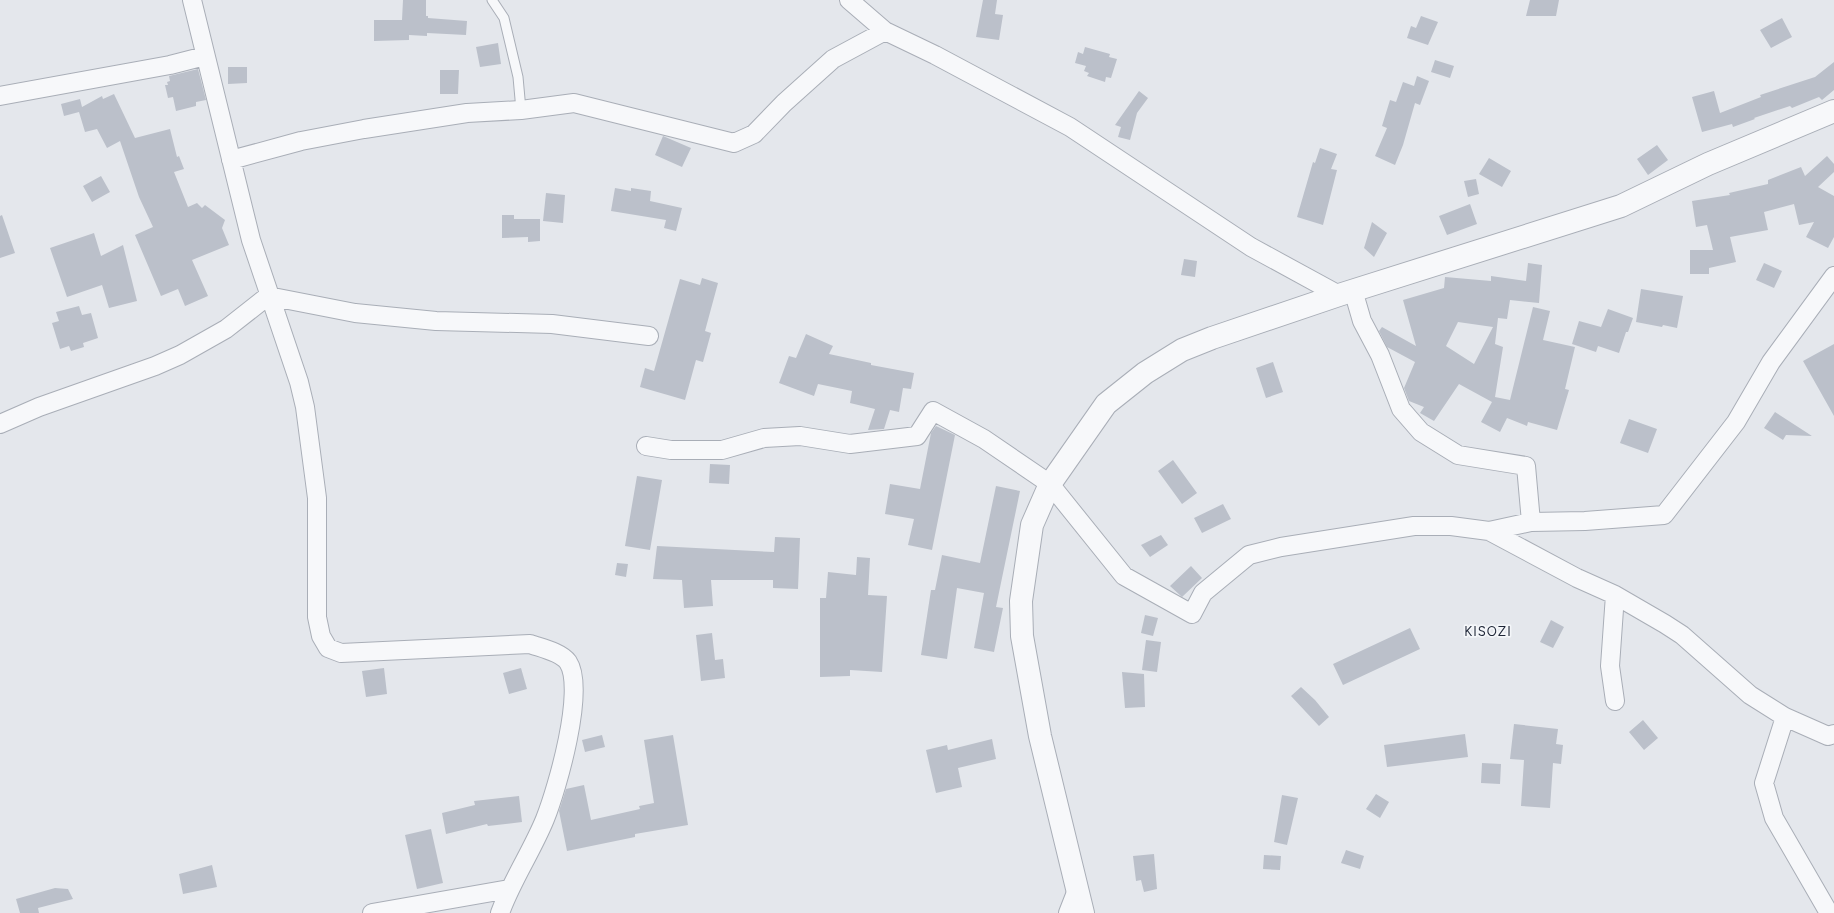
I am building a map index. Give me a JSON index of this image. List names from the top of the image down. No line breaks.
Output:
{"districts":["KISOZI"]}
